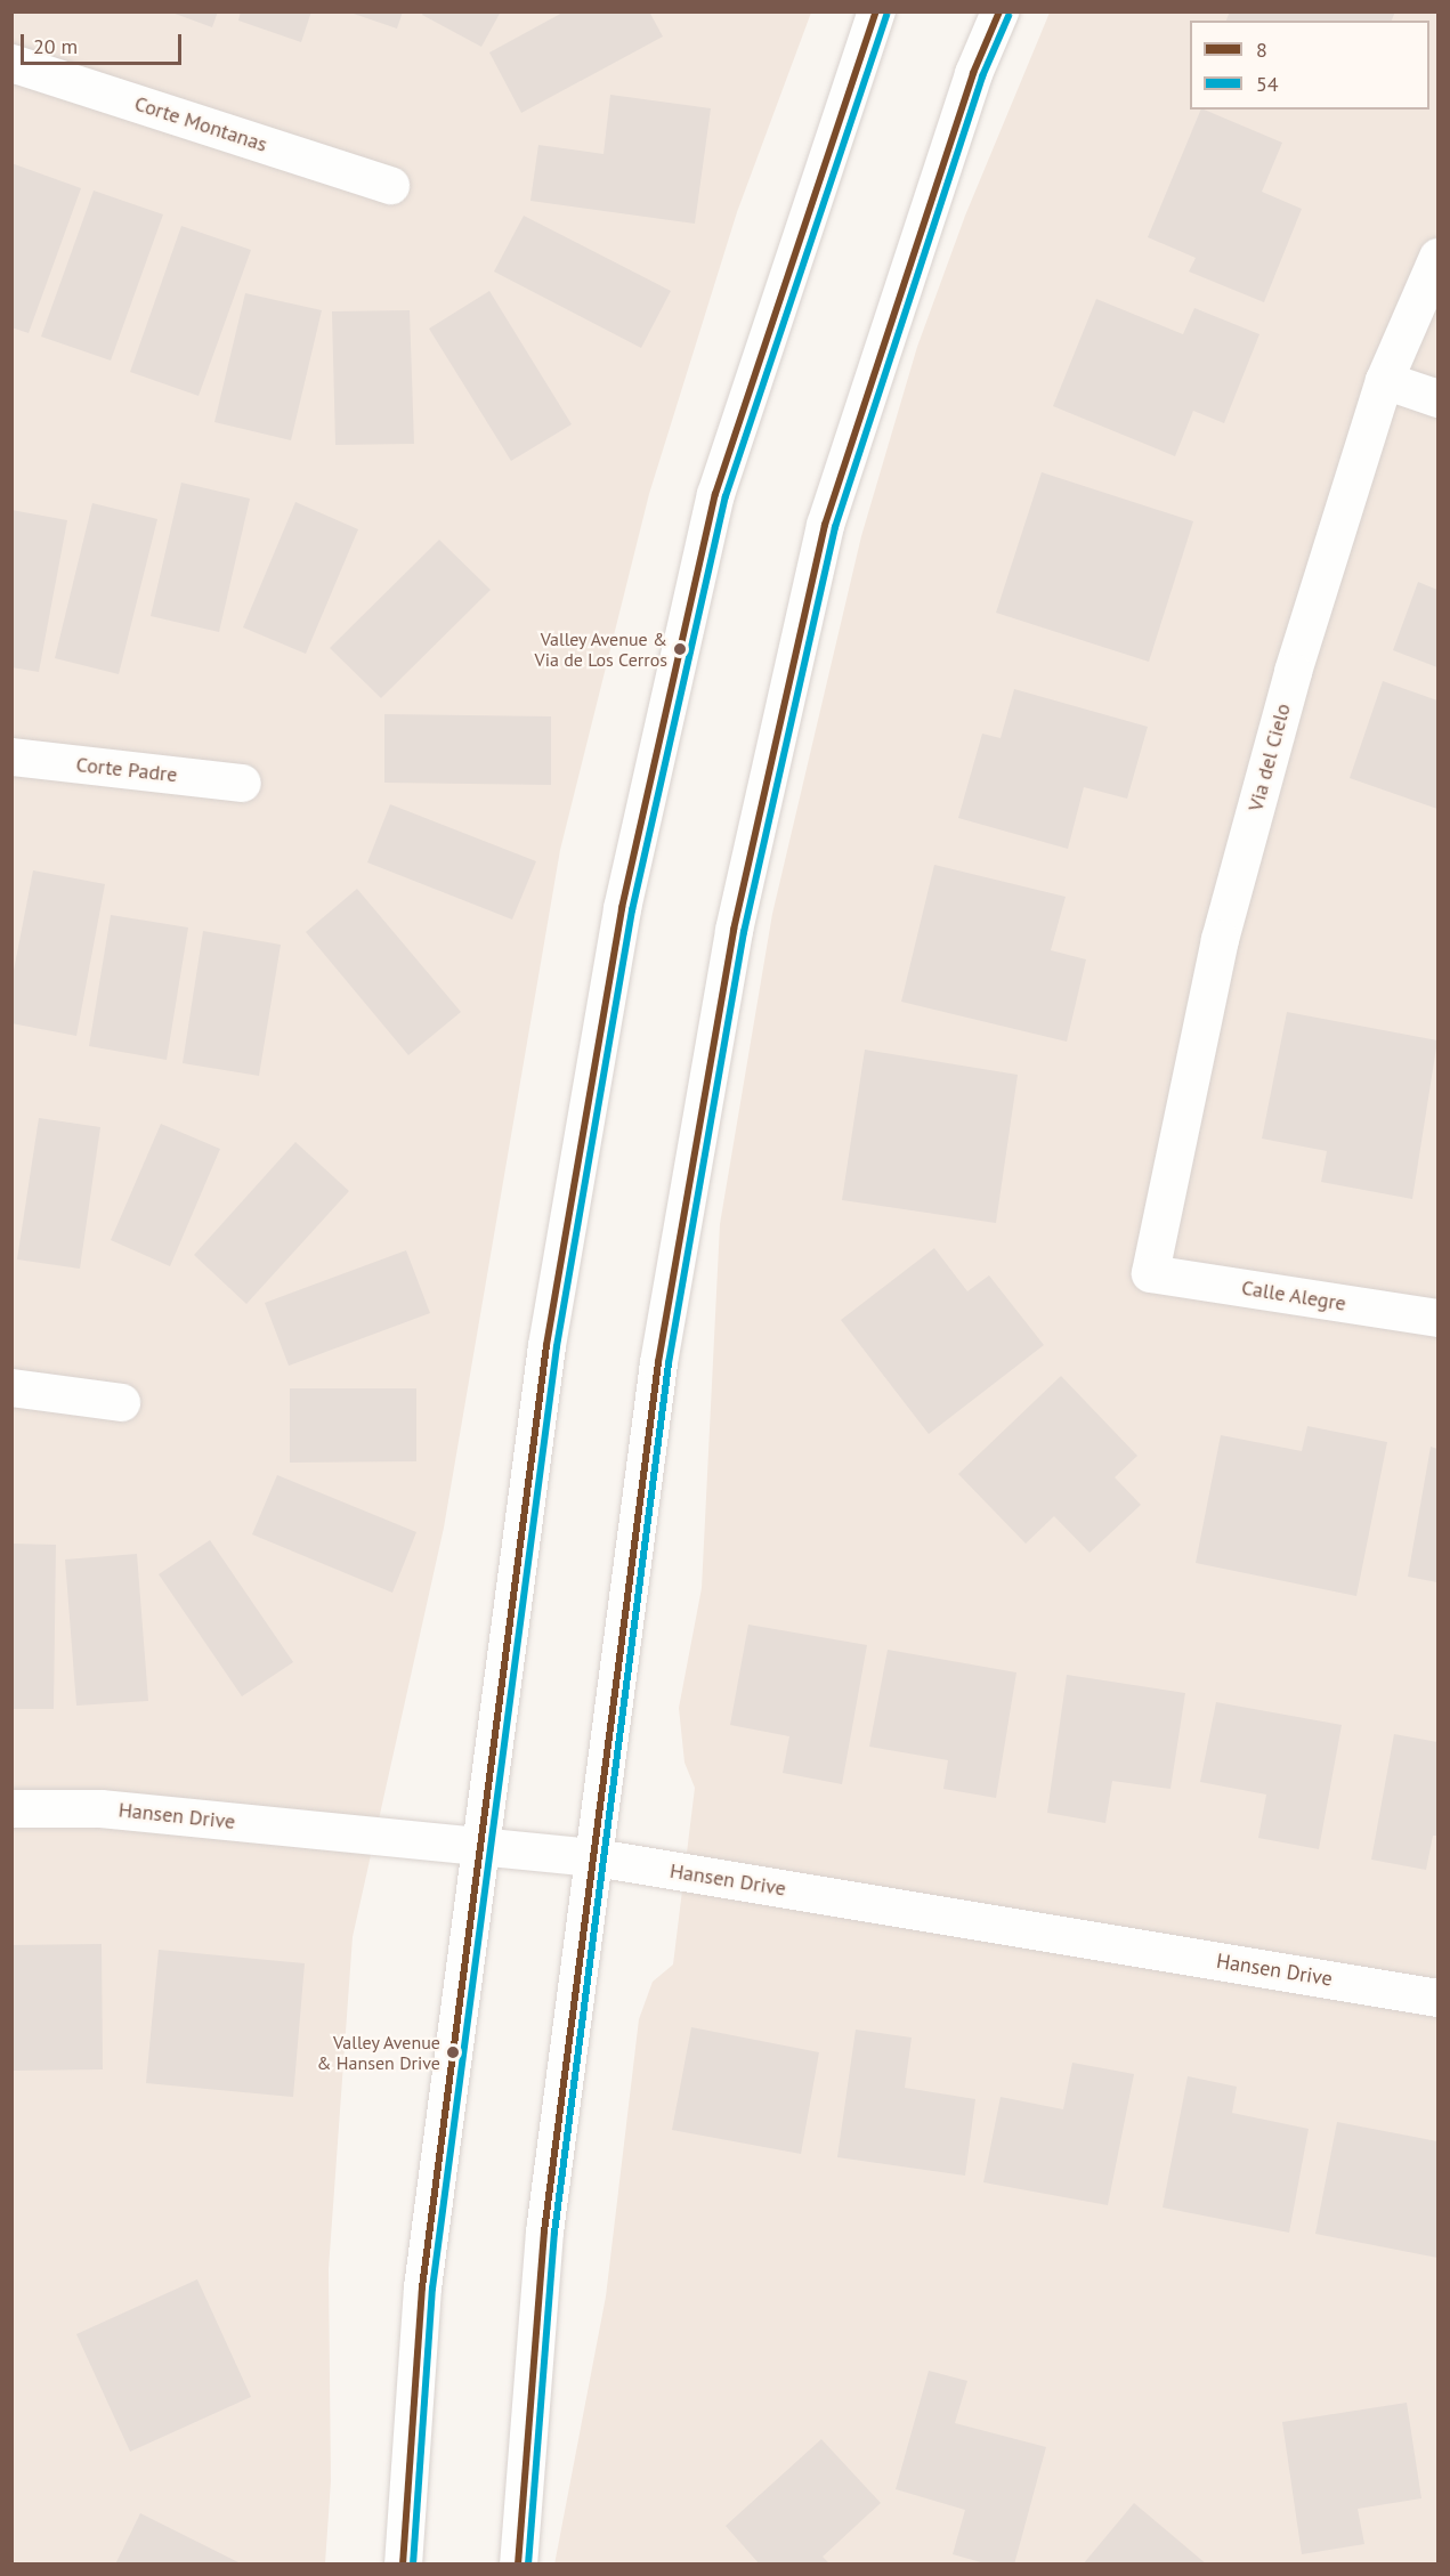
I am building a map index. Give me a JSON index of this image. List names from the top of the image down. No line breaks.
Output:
{"streets":{"main road":["Corte Montanas","Via del Cielo","Corte Padre","Calle Alegre","Hansen Drive"]},"crossings":[["Via del Cielo","Calle Alegre"]],"places":["Valley Avenue & Via de Los Cerros","Valley Avenue & Hansen Drive"],"lines":["transit line 8","transit line 54"],"legend":["8","54"],"scale_bar":"20 m"}
